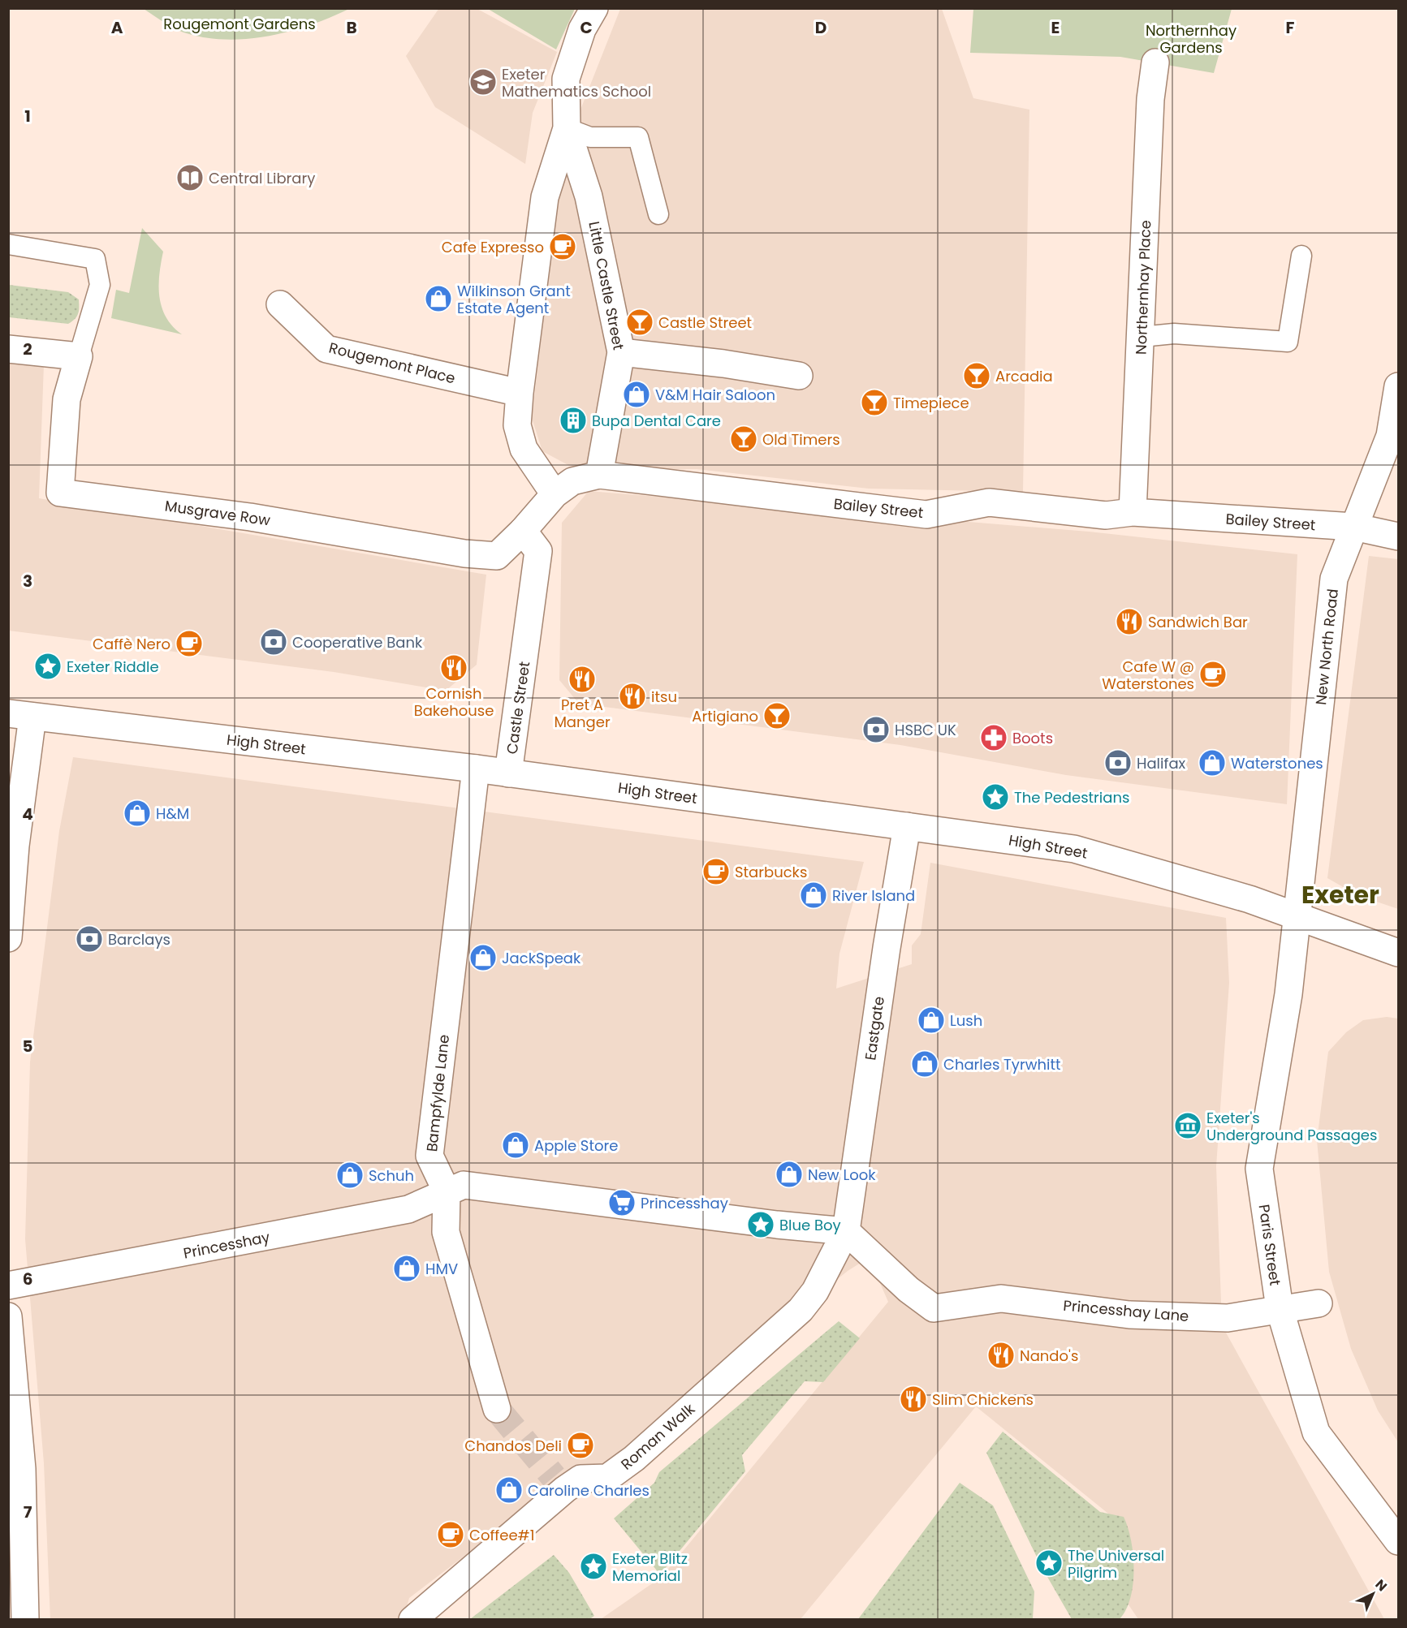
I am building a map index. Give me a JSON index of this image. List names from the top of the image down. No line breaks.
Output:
{"streets":{"street":["Little Castle Street","Northernhay Place","Rougemont Place","Bailey Street","Musgrave Row","New North Road","Castle Street","High Street","Eastgate","Bampfylde Lane","Princesshay","Paris Street","Princesshay Lane","Roman Walk"]},"crossings":[["Little Castle Street","Bailey Street"],["Northernhay Place","Bailey Street"],["Bailey Street","Musgrave Row"],["Bailey Street","New North Road"],["Musgrave Row","Castle Street"],["New North Road","High Street"],["New North Road","Paris Street"],["Castle Street","High Street"],["High Street","Eastgate"],["High Street","Bampfylde Lane"],["High Street","Paris Street"],["Eastgate","Princesshay"],["Eastgate","Princesshay Lane"],["Eastgate","Roman Walk"],["Bampfylde Lane","Princesshay"],["Princesshay","Princesshay Lane"],["Princesshay","Roman Walk"],["Paris Street","Princesshay Lane"],["Princesshay Lane","Roman Walk"]],"districts":["Exeter"],"parks":["Rougemont Gardens","Northernhay Gardens"],"places":{"school or university":["Exeter Mathematics School"],"library":["Central Library"],"cafe":["Cafe Expresso","Caffè Nero","Cafe W @ Waterstones","Starbucks","Chandos Deli","Coffee#1"],"shop":["Wilkinson Grant Estate Agent","V&M Hair Saloon","Waterstones","H&M","River Island","JackSpeak","Lush","Charles Tyrwhitt","Apple Store","New Look","Schuh","HMV","Caroline Charles"],"bar":["Castle Street","Arcadia","Timepiece","Old Timers","Artigiano"],"building":["Bupa Dental Care"],"restaurant":["Sandwich Bar","Cornish Bakehouse","Pret A Manger","itsu","Nando's","Slim Chickens"],"bank":["Cooperative Bank","HSBC UK","Halifax","Barclays"],"place":["Exeter Riddle","The Pedestrians","Blue Boy","The Universal Pilgrim","Exeter Blitz Memorial"],"pharmacy":["Boots"],"museum":["Exeter's Underground Passages"],"supermarket":["Princesshay"]},"north":"top right","grid":{"columns":["A","B","C","D","E","F"],"rows":["1","2","3","4","5","6","7"]}}
